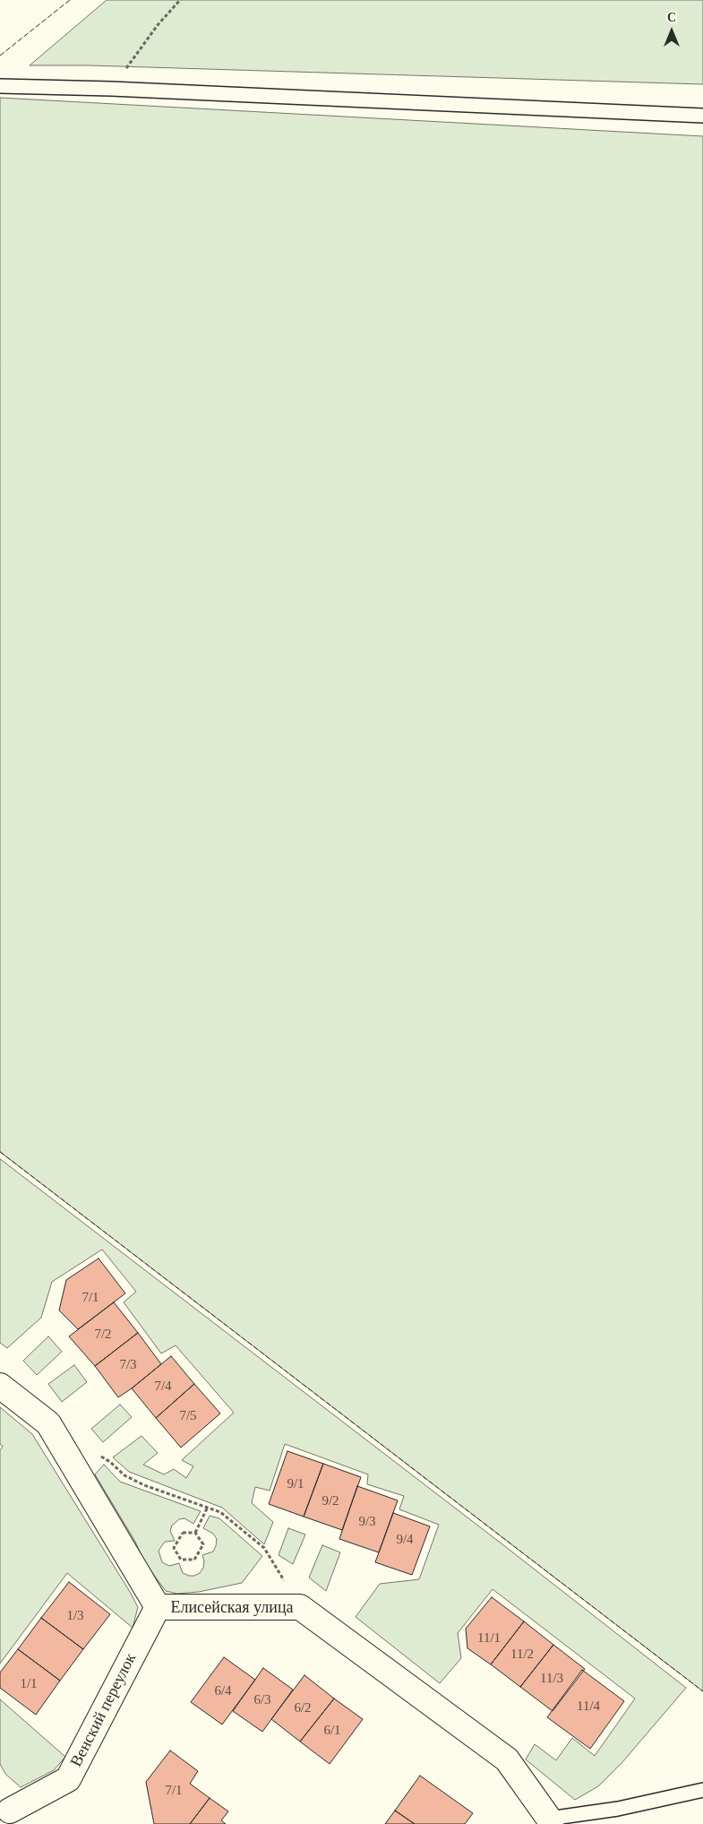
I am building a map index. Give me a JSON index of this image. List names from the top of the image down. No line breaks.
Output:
{"streets":{"street":["Елисейская улица","Венский переулок"]},"crossings":[["Елисейская улица","Венский переулок"]],"house_numbers":["7/1","7/2","7/3","7/4","7/5","9/1","9/2","9/3","9/4","1/3","11/1","11/2","11/3","1/1","6/4","6/3","11/4","6/2","6/1","7/1"],"north":"top"}
